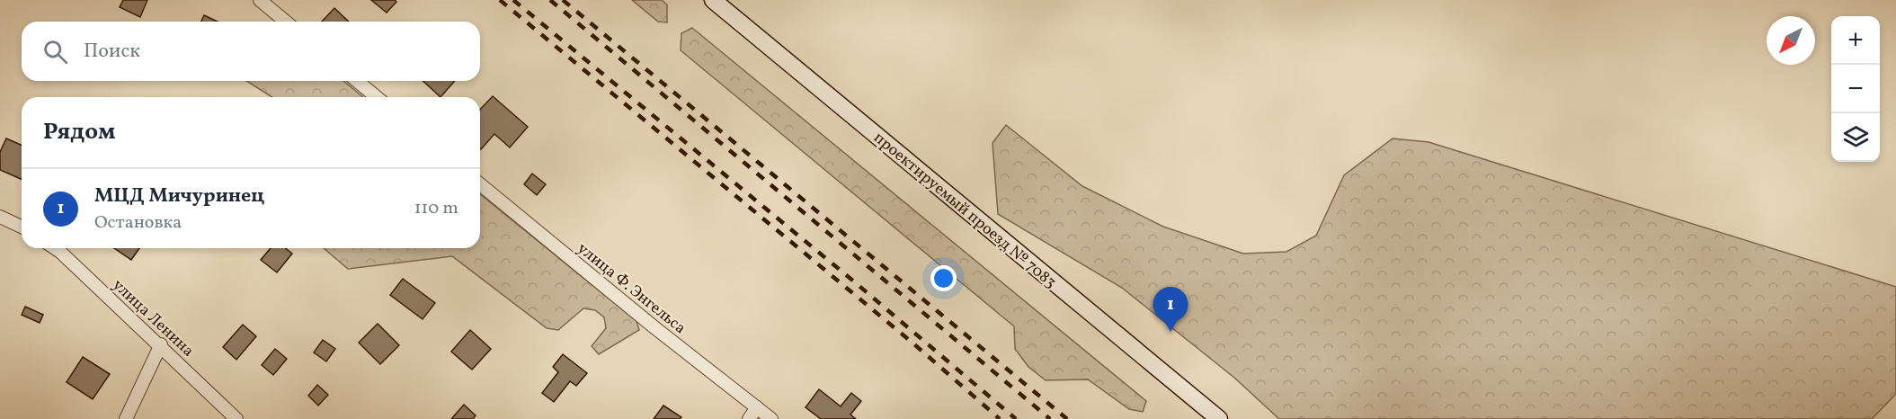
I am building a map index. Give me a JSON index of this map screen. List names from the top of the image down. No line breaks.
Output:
{"streets":{"main road":["проектируемый проезд № 7083"],"street":["улица Ф. Энгельса","улица Ленина"]},"north":"bottom left","page":{"map_buttons":["+","−"],"search":"Поиск","heading":"Рядом","list":[{"mark":"1","name":"МЦД Мичуринец","note":"Остановка","value":"110 m"}],"pins":"1"}}
